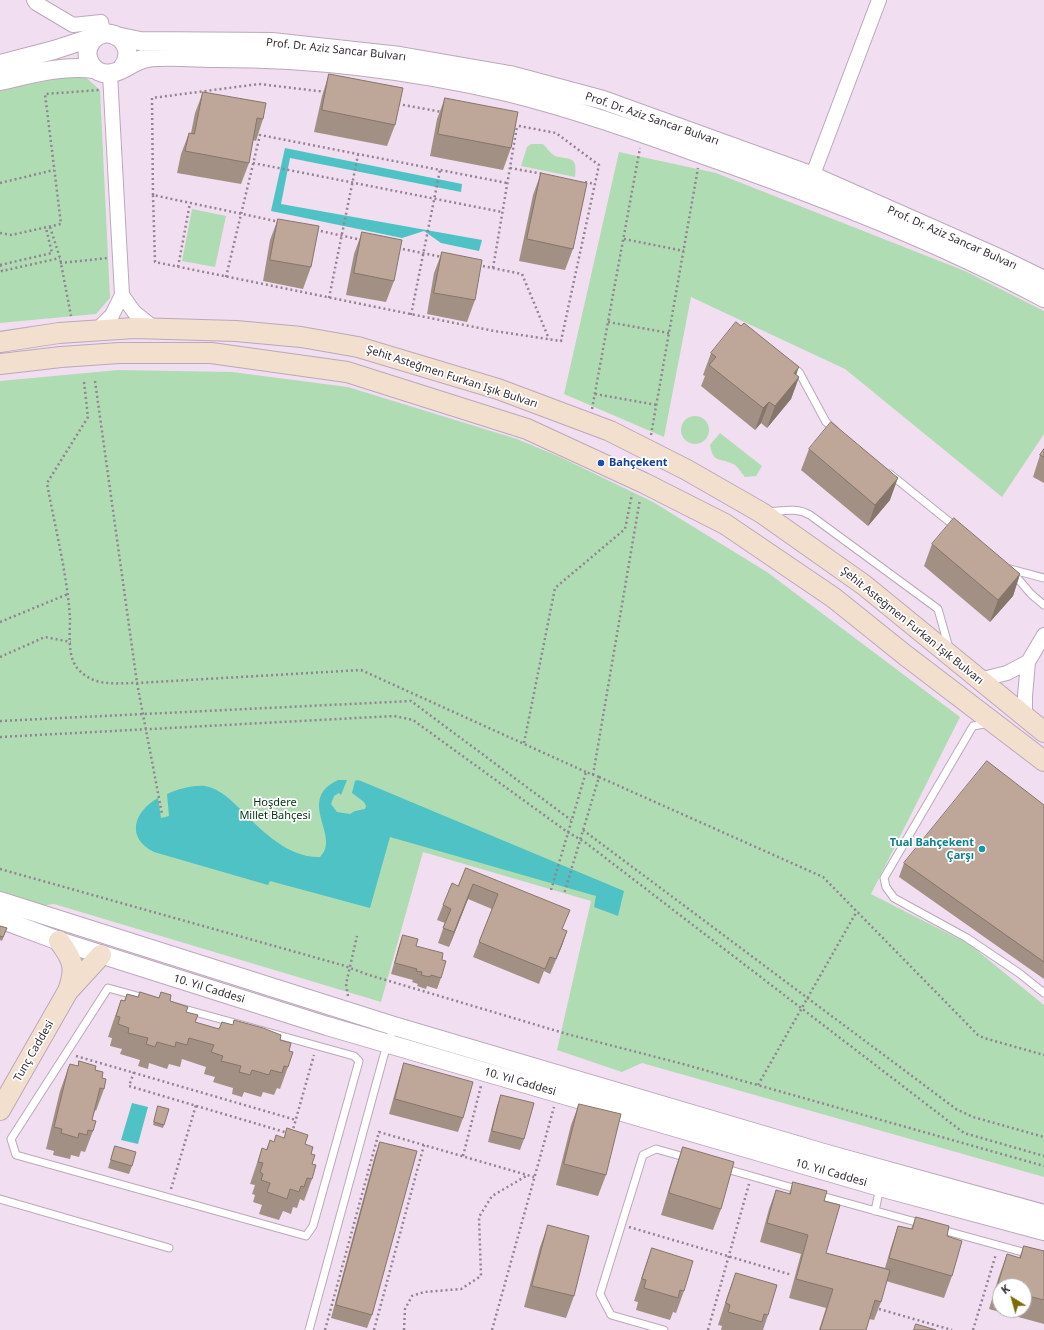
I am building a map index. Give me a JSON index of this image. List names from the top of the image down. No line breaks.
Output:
{"streets":{"main road":["Şehit Asteğmen Furkan Işık Bulvarı","Tunç Caddesi"],"street":["Prof. Dr. Aziz Sancar Bulvarı","10. Yıl Caddesi"]},"crossings":[["10. Yıl Caddesi","Tunç Caddesi"]],"parks":["Hoşdere Millet Bahçesi"],"places":["Bahçekent","Tual Bahçekent Çarşı"],"north":"top left"}
